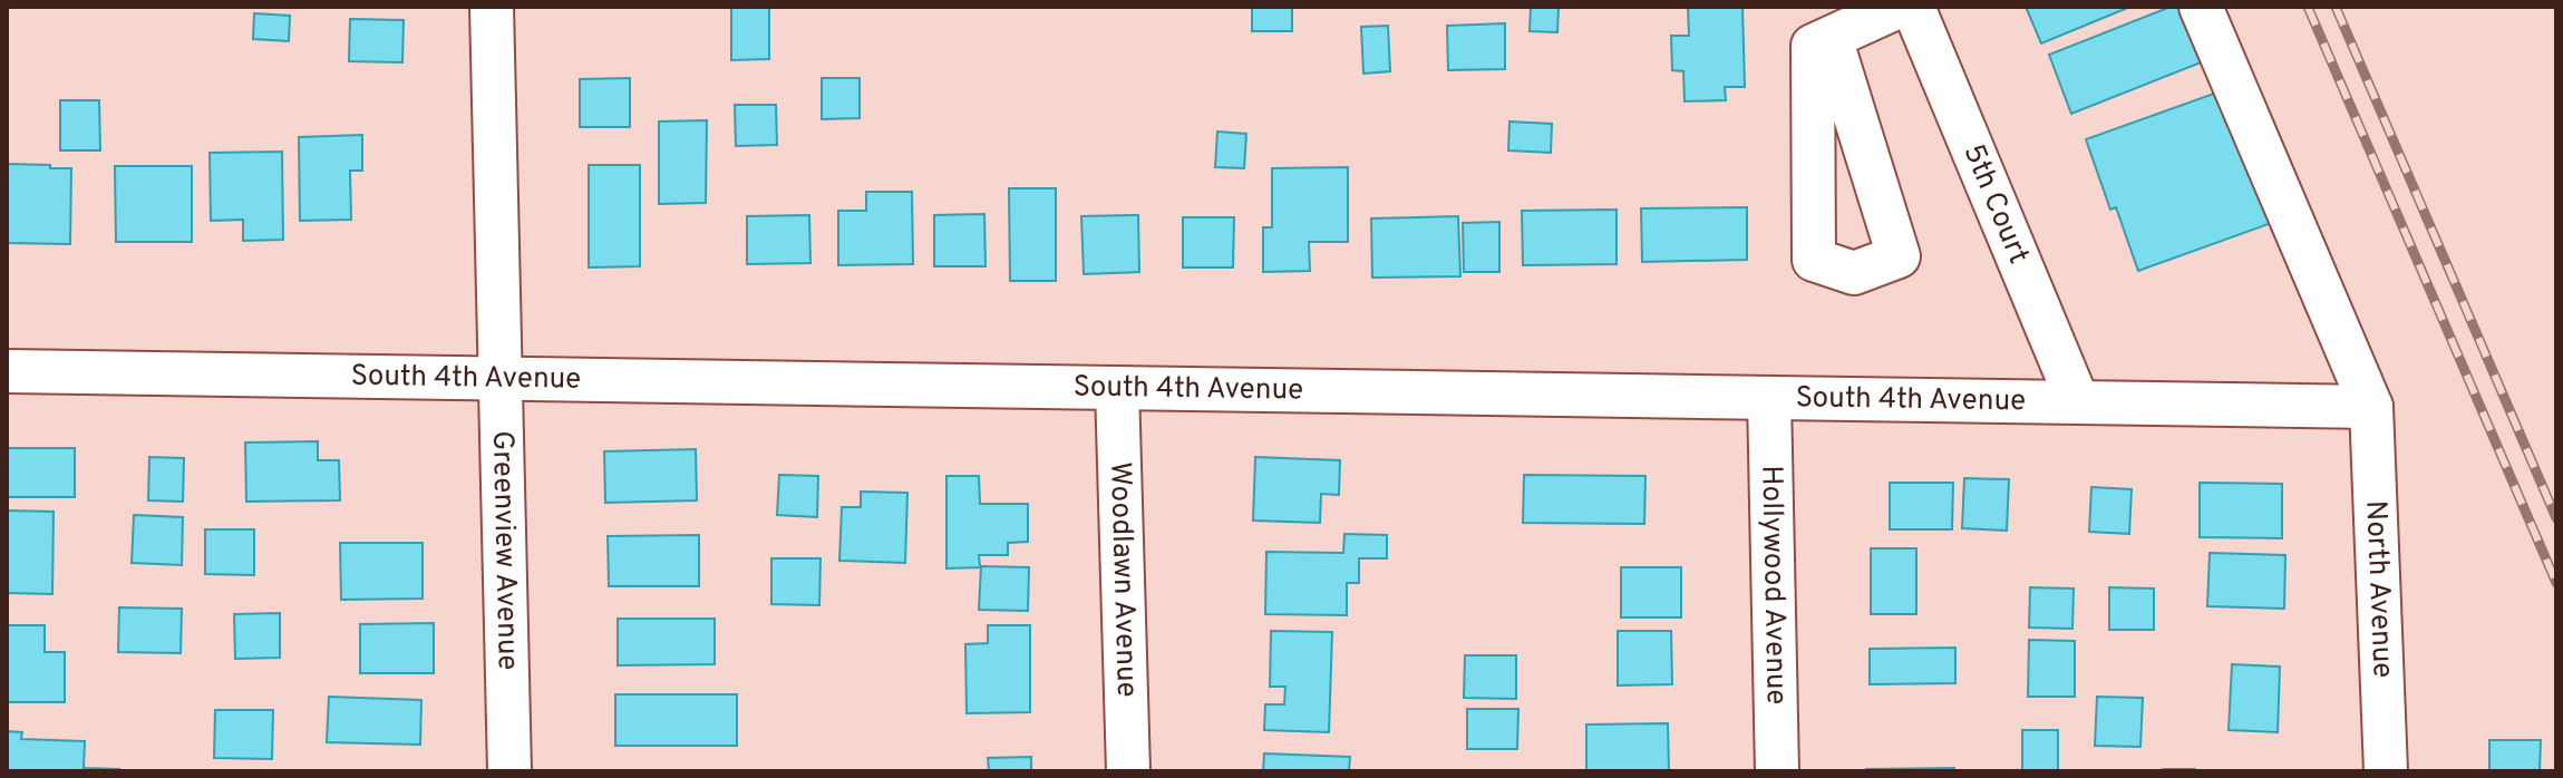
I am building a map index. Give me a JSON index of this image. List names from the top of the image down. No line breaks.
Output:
{"streets":{"street":["5th Court","South 4th Avenue","Greenview Avenue","Woodlawn Avenue","Hollywood Avenue","North Avenue"]},"crossings":[["5th Court","South 4th Avenue"],["South 4th Avenue","Greenview Avenue"],["South 4th Avenue","Woodlawn Avenue"],["South 4th Avenue","Hollywood Avenue"],["South 4th Avenue","North Avenue"]]}
